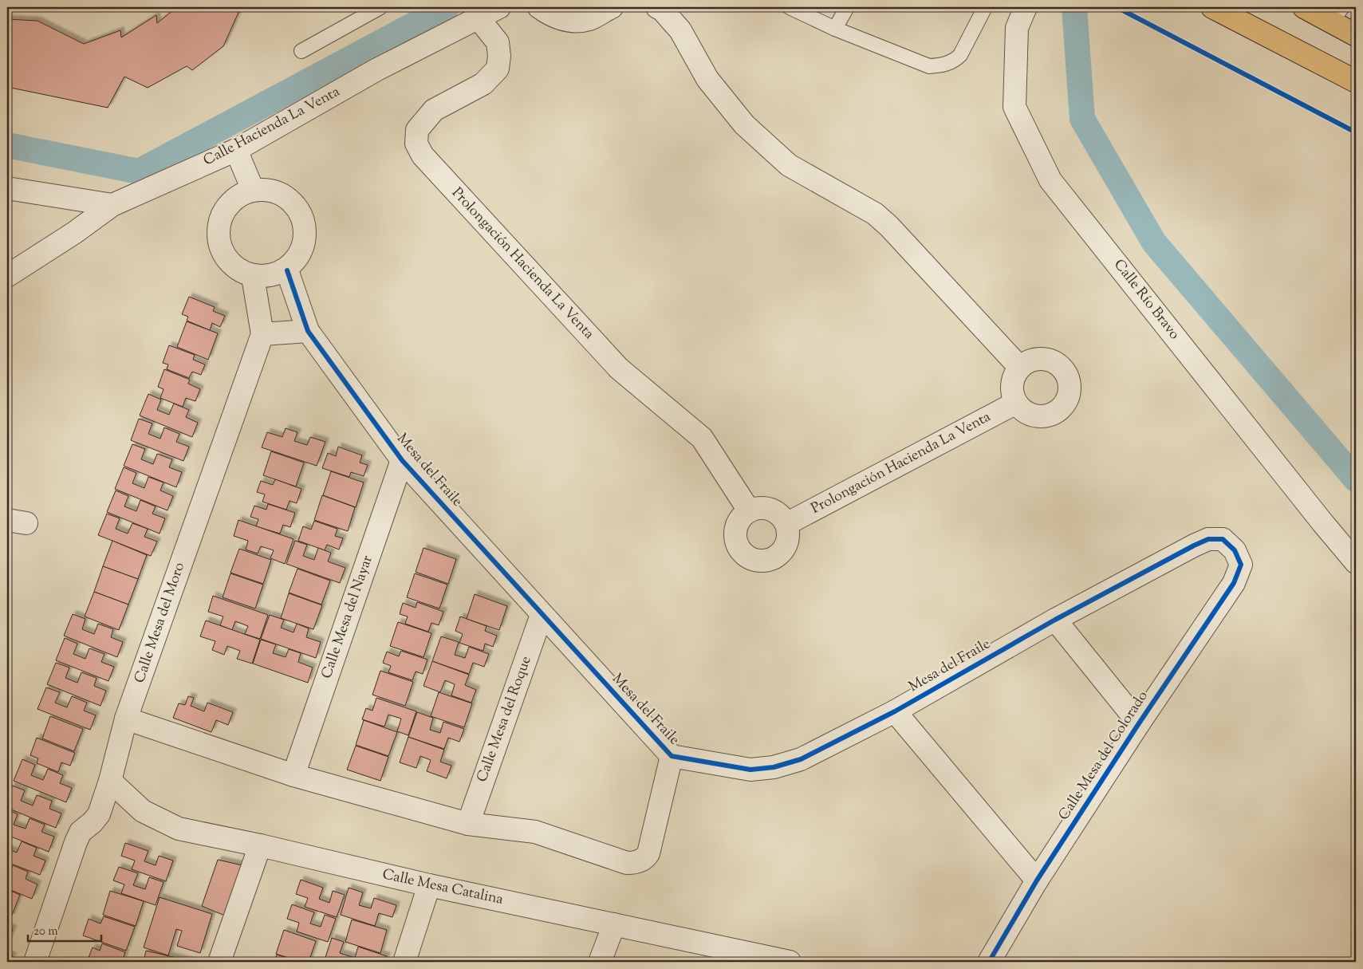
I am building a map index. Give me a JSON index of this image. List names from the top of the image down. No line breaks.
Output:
{"streets":{"street":["Calle Hacienda La Venta","Prolongación Hacienda La Venta","Calle Río Bravo","Mesa del Fraile","Calle Mesa del Nayar","Calle Mesa del Moro","Calle Mesa del Roque","Calle Mesa del Colorado","Calle Mesa Catalina"]},"crossings":[["Calle Hacienda La Venta","Prolongación Hacienda La Venta"],["Mesa del Fraile","Calle Mesa del Nayar"],["Mesa del Fraile","Calle Mesa del Moro"],["Mesa del Fraile","Calle Mesa del Roque"],["Mesa del Fraile","Calle Mesa del Colorado"],["Calle Mesa del Moro","Calle Mesa Catalina"]],"scale_bar":"20 m"}
